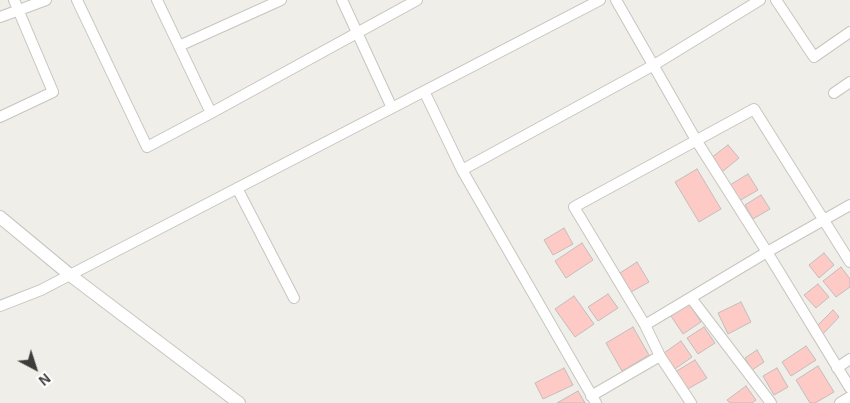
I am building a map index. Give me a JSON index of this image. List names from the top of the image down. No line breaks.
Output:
{"north":"bottom right"}
